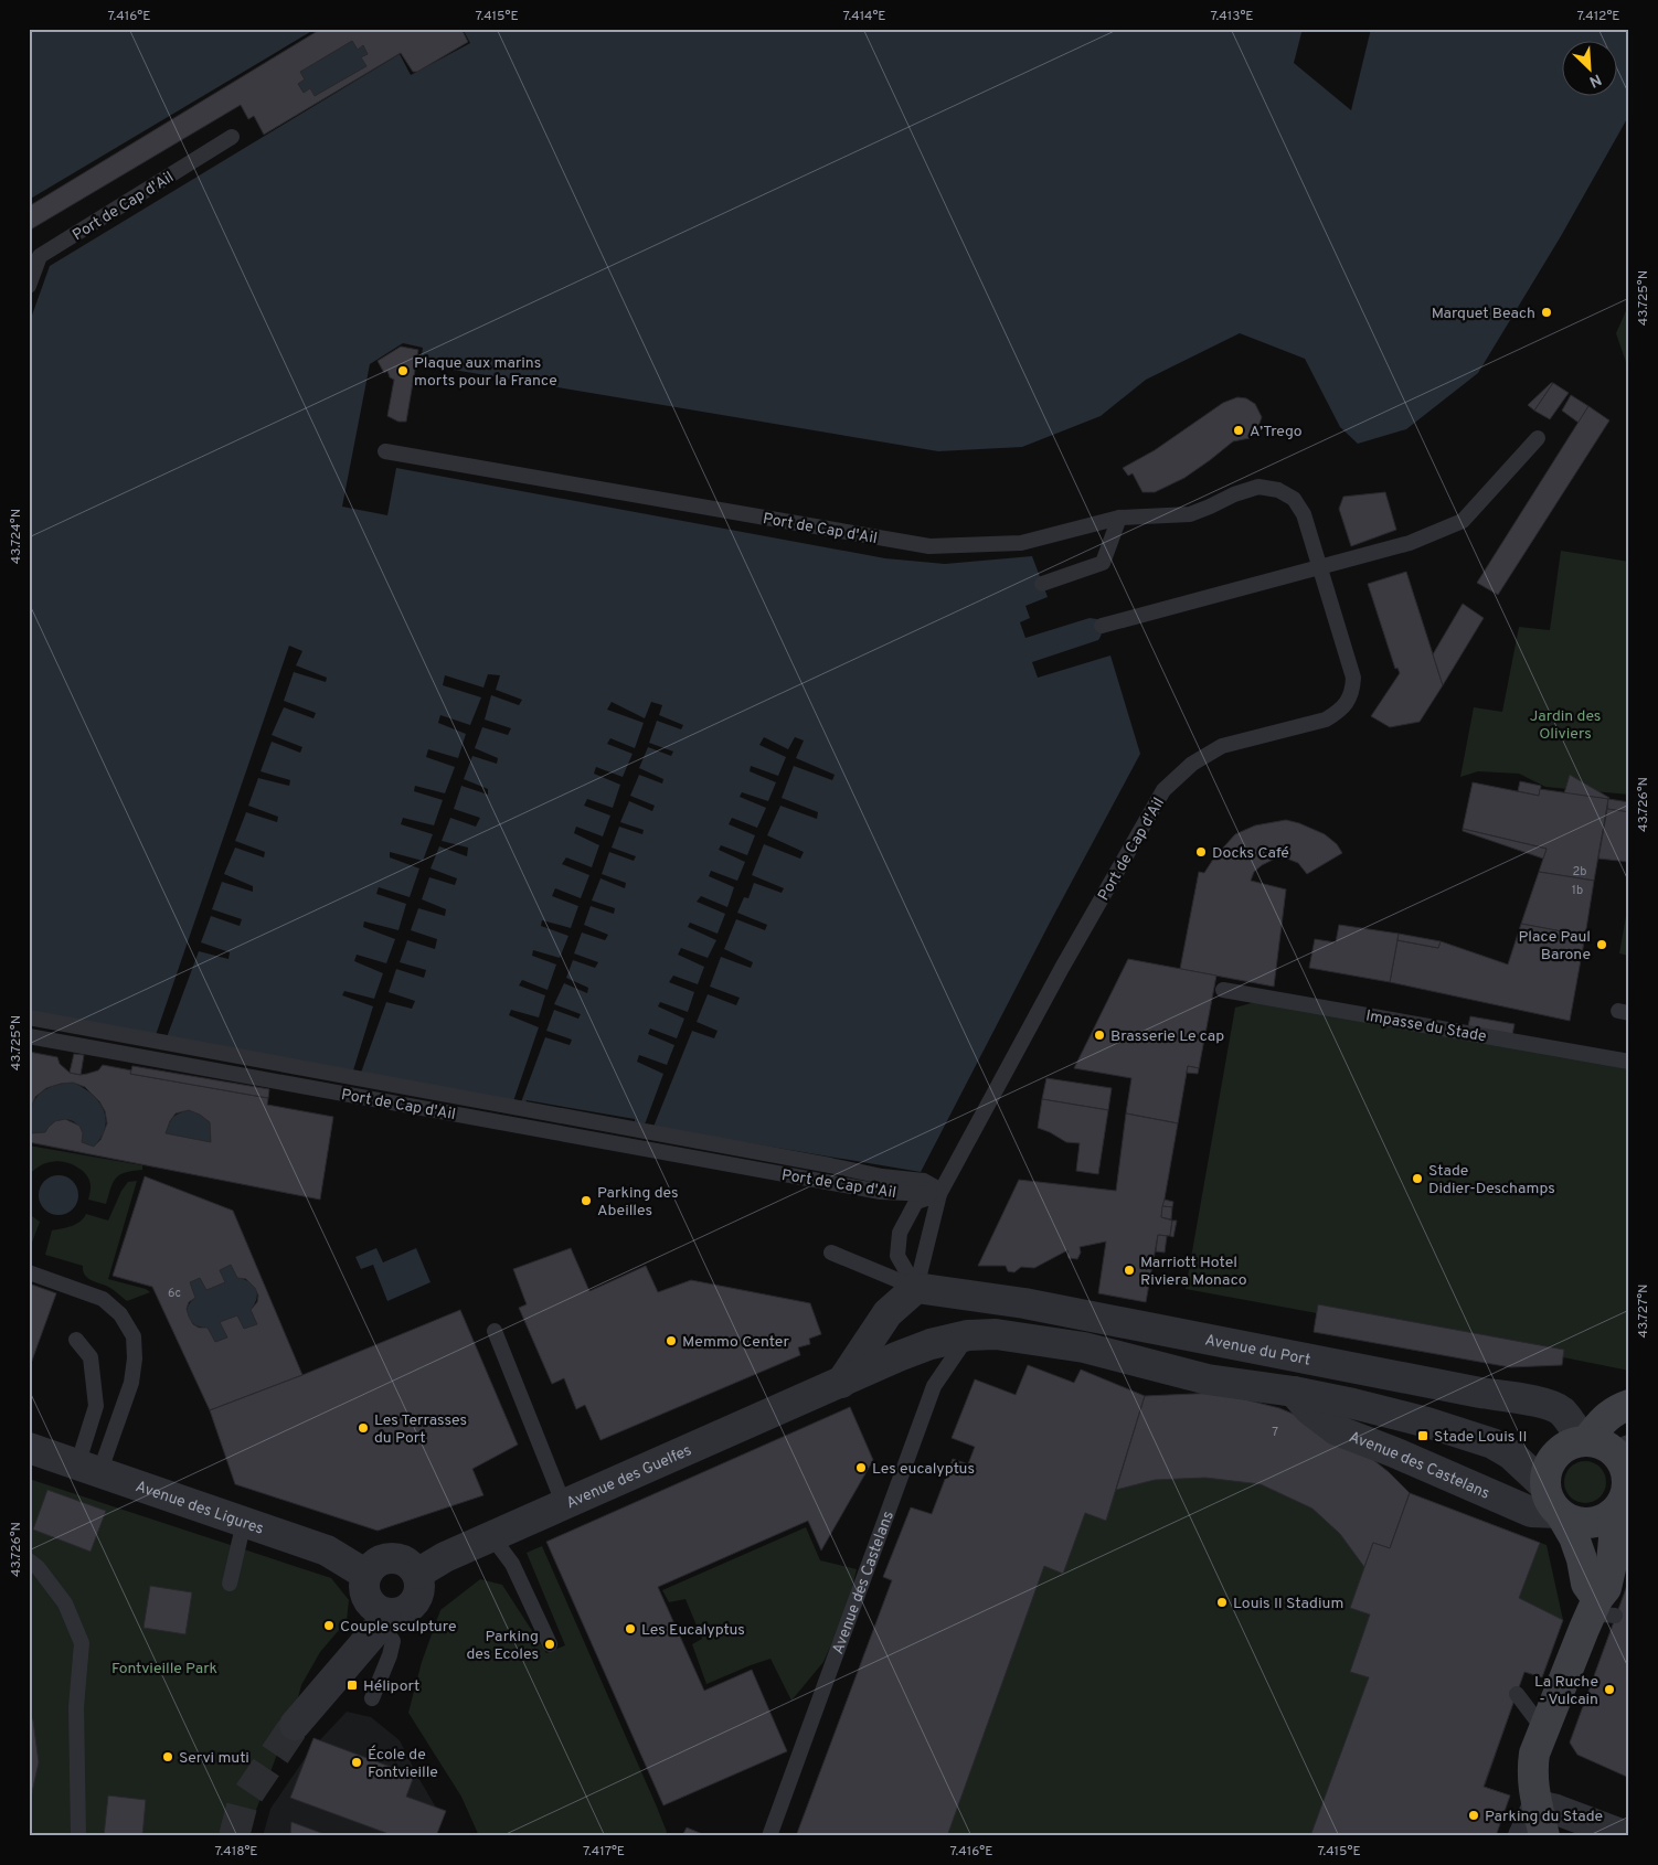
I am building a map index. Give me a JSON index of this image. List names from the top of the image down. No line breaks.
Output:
{"streets":{"street":["Avenue du Port","Avenue des Castelans","Avenue des Guelfes","Avenue des Ligures"],"lane":["Port de Cap d'Ail","Impasse du Stade"]},"crossings":[["Avenue du Port","Avenue des Castelans"],["Avenue des Castelans","Avenue des Guelfes"],["Avenue des Guelfes","Avenue des Ligures"]],"parks":["Jardin des Oliviers","Fontvieille Park"],"places":{"other":["Marquet Beach","Plaque aux marins morts pour la France","A’Trego","Docks Café","Place Paul Barone","Brasserie Le cap","Stade Didier-Deschamps","Parking des Abeilles","Marriott Hotel Riviera Monaco","Memmo Center","Les Terrasses du Port","Les eucalyptus","Louis II Stadium","Couple sculpture","Les Eucalyptus","Parking des Ecoles","La Ruche - Vulcain","Servi muti","École de Fontvieille","Parking du Stade"],"transit":["Stade Louis II","Héliport"]},"house_numbers":["2b","1b","6c","7"],"north":"bottom right","coordinates":["7.416°E","7.415°E","7.414°E","7.413°E","7.412°E","43.725°N","43.724°N","43.726°N","43.727°N","7.418°E","7.417°E"]}
